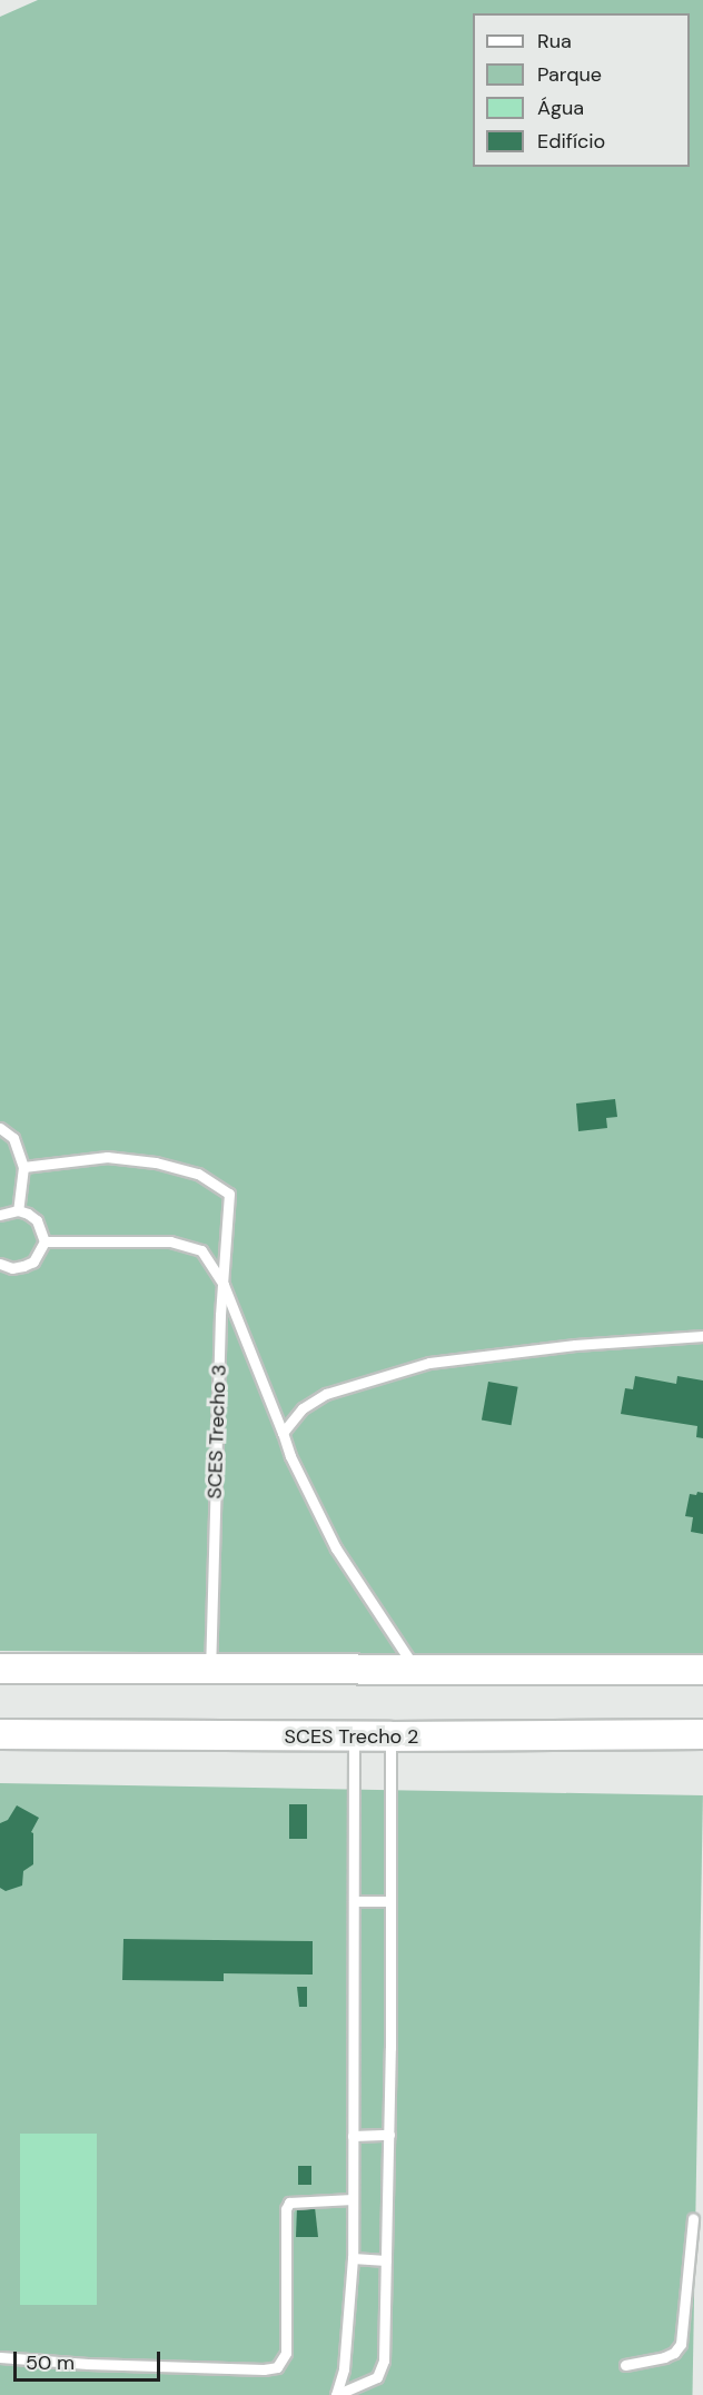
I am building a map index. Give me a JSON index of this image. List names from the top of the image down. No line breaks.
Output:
{"streets":{"main road":["SCES Trecho 2"],"lane":["SCES Trecho 3"]},"legend":["Rua","Parque","Água","Edifício"],"scale_bar":"50 m"}
